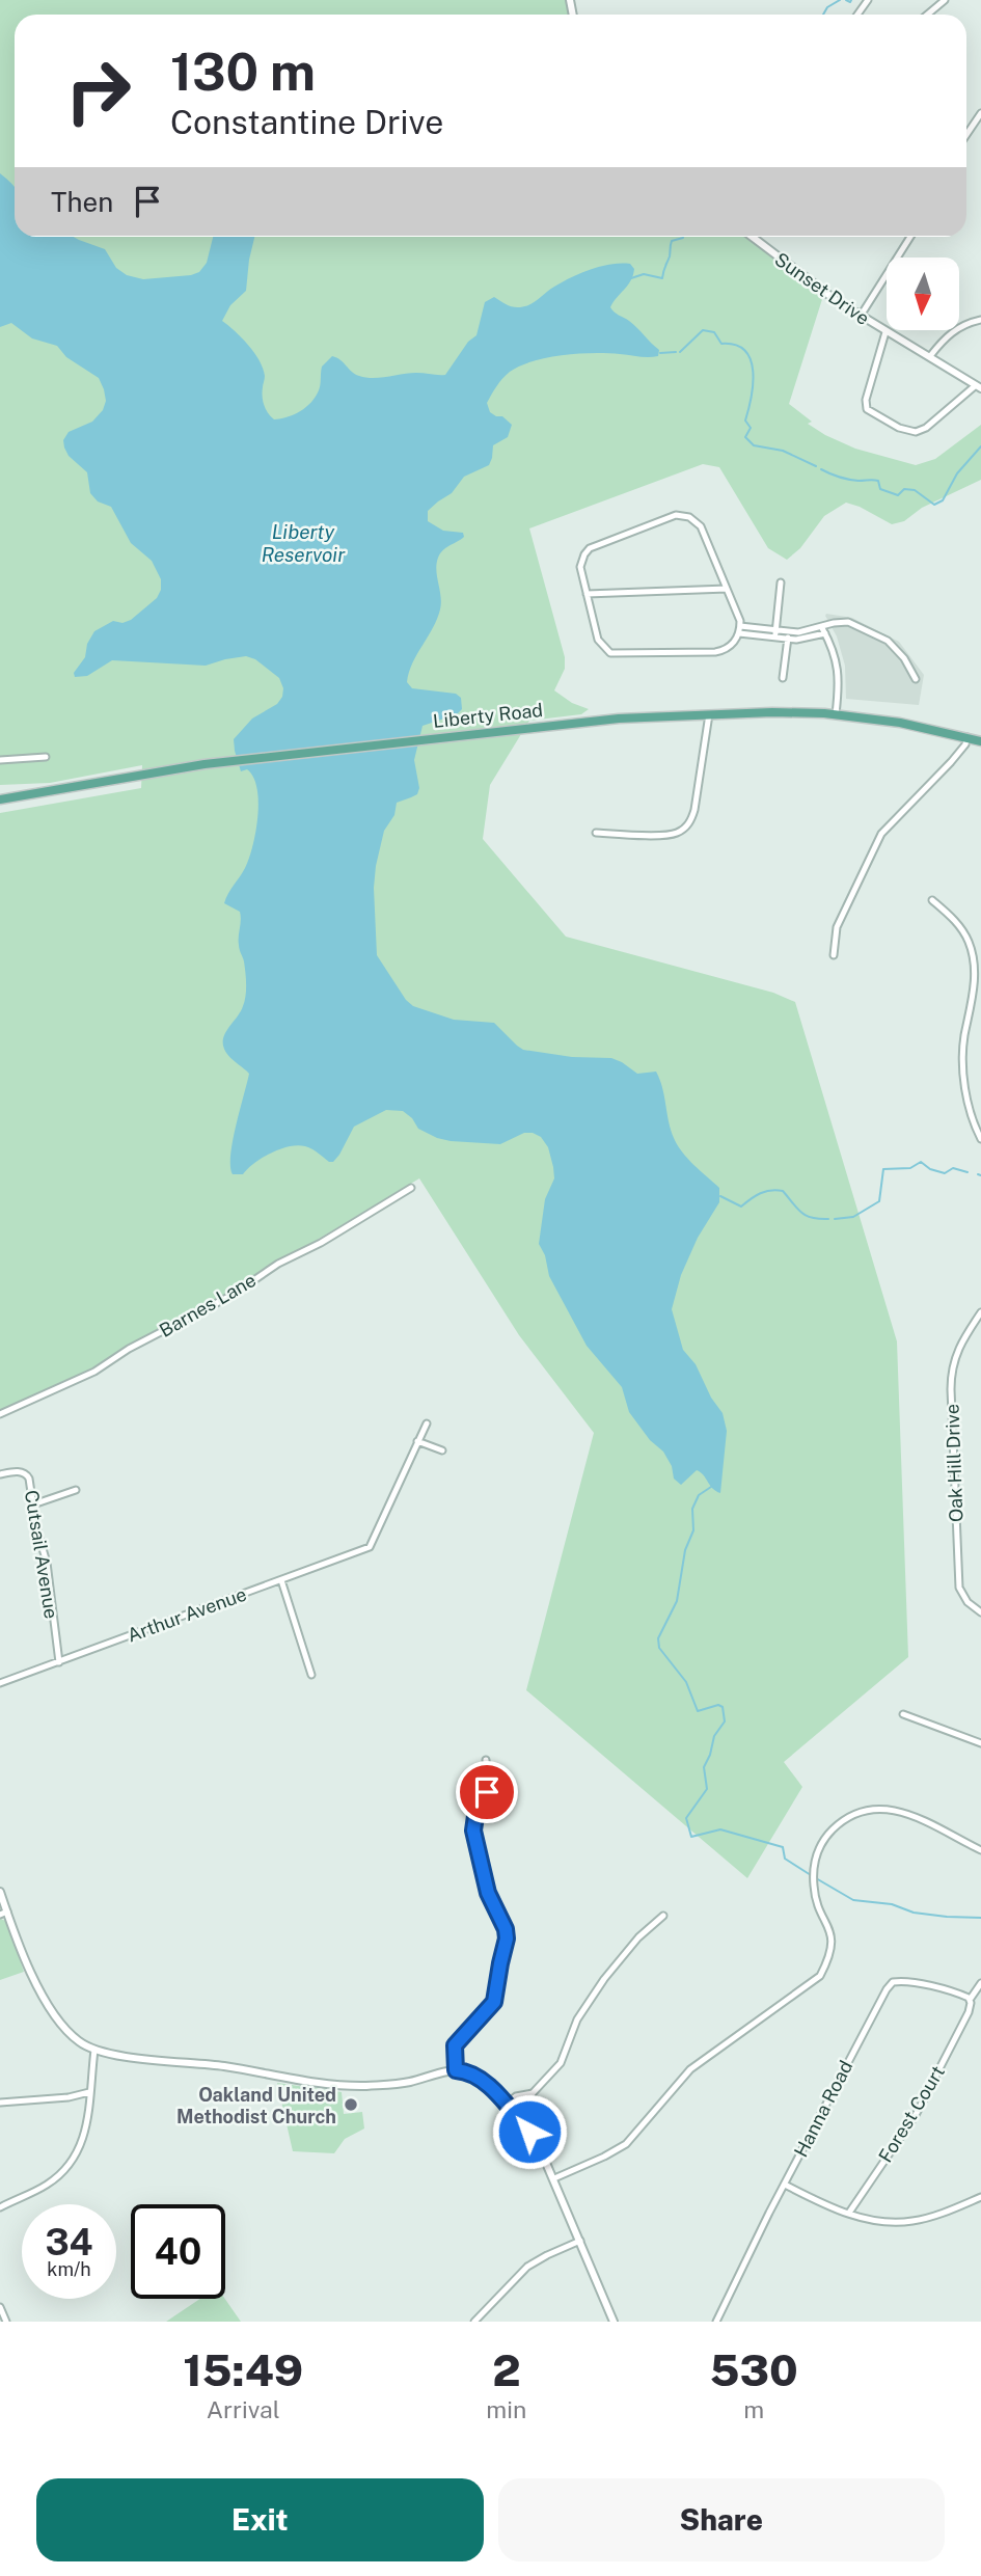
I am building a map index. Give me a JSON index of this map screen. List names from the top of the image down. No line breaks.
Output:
{"streets":{"main road":["Liberty Road"],"street":["Sunset Drive","Barnes Lane","Oak Hill Drive","Cutsail Avenue","Arthur Avenue","Hanna Road","Forest Court"]},"crossings":[["Cutsail Avenue","Arthur Avenue"],["Hanna Road","Forest Court"]],"water":["Liberty Reservoir"],"places":["Oakland United Methodist Church"],"north":"bottom","page":{"turn":["130 m","Constantine Drive"],"then":"Then","speed":"34 km/h","limit":"40","eta":["15:49","Arrival","2","min","530","m"],"buttons":["Exit","Share"]}}
